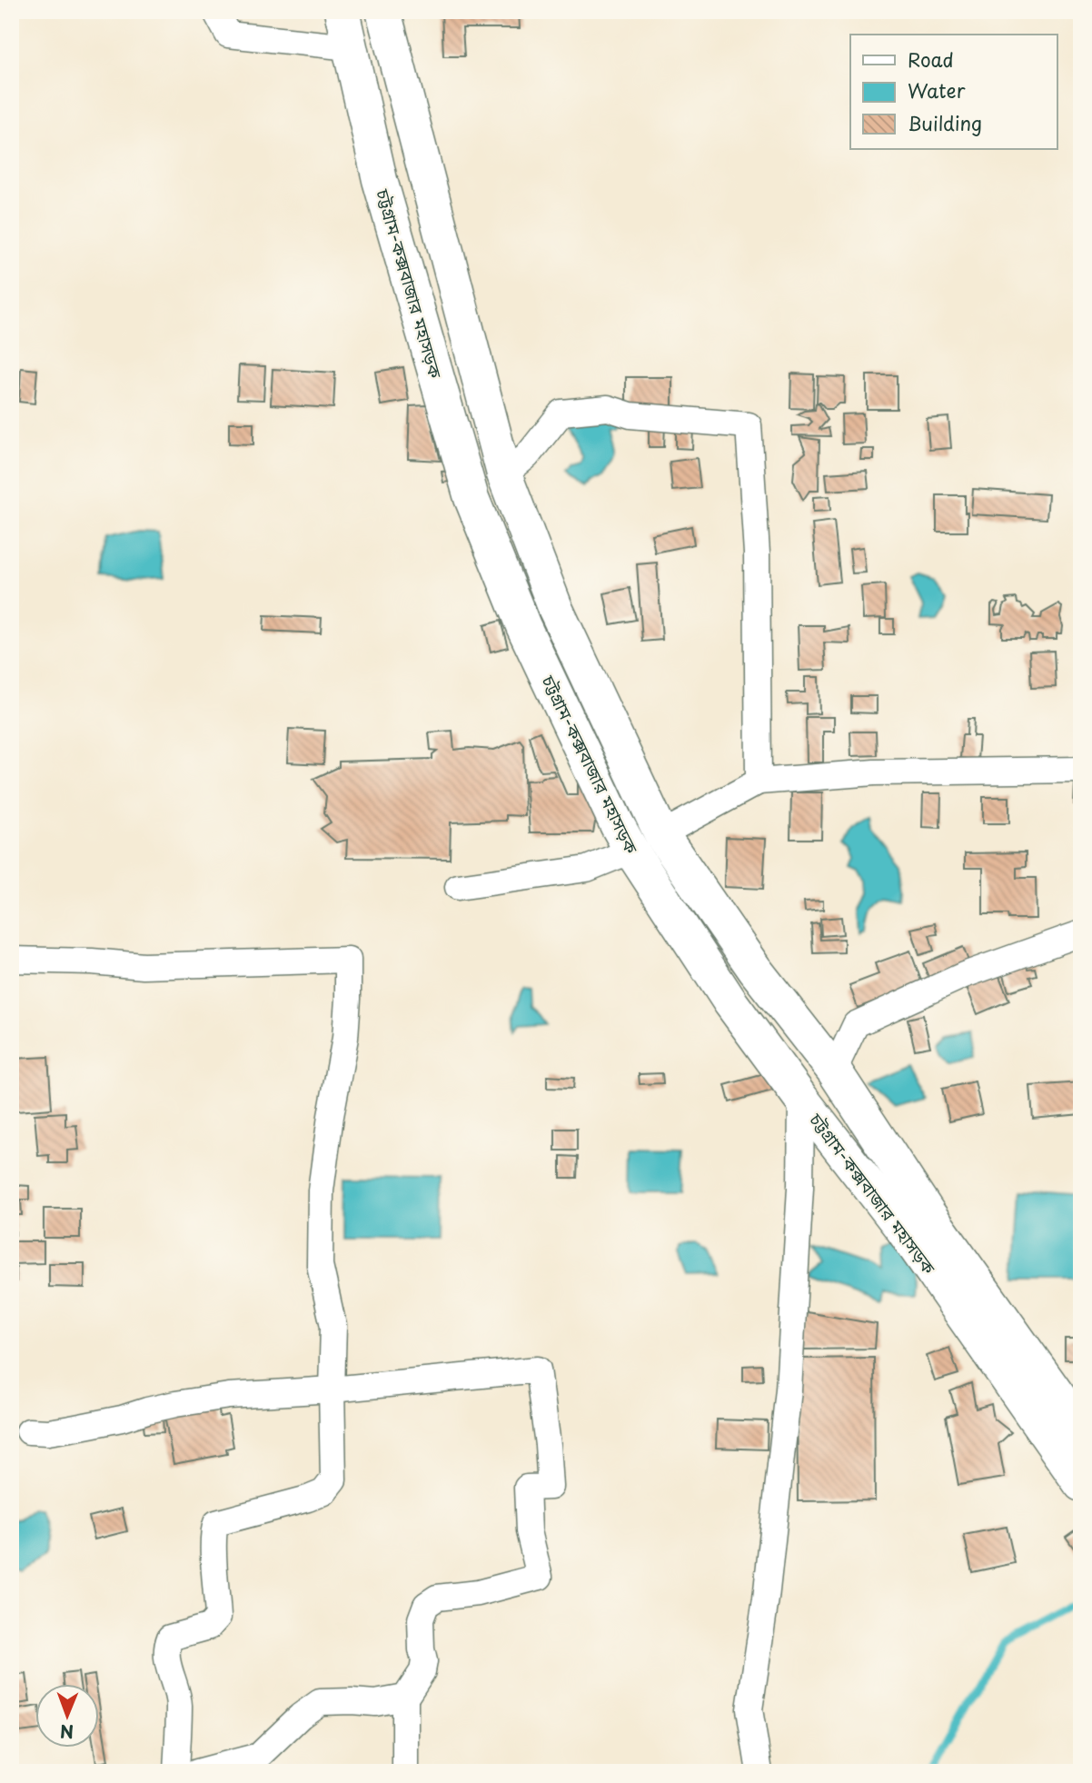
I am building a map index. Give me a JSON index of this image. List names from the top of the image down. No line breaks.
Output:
{"streets":{"highway":["চট্টগ্রাম-কক্সবাজার মহাসড়ক"]},"legend":["Road","Water","Building"],"north":"bottom"}
